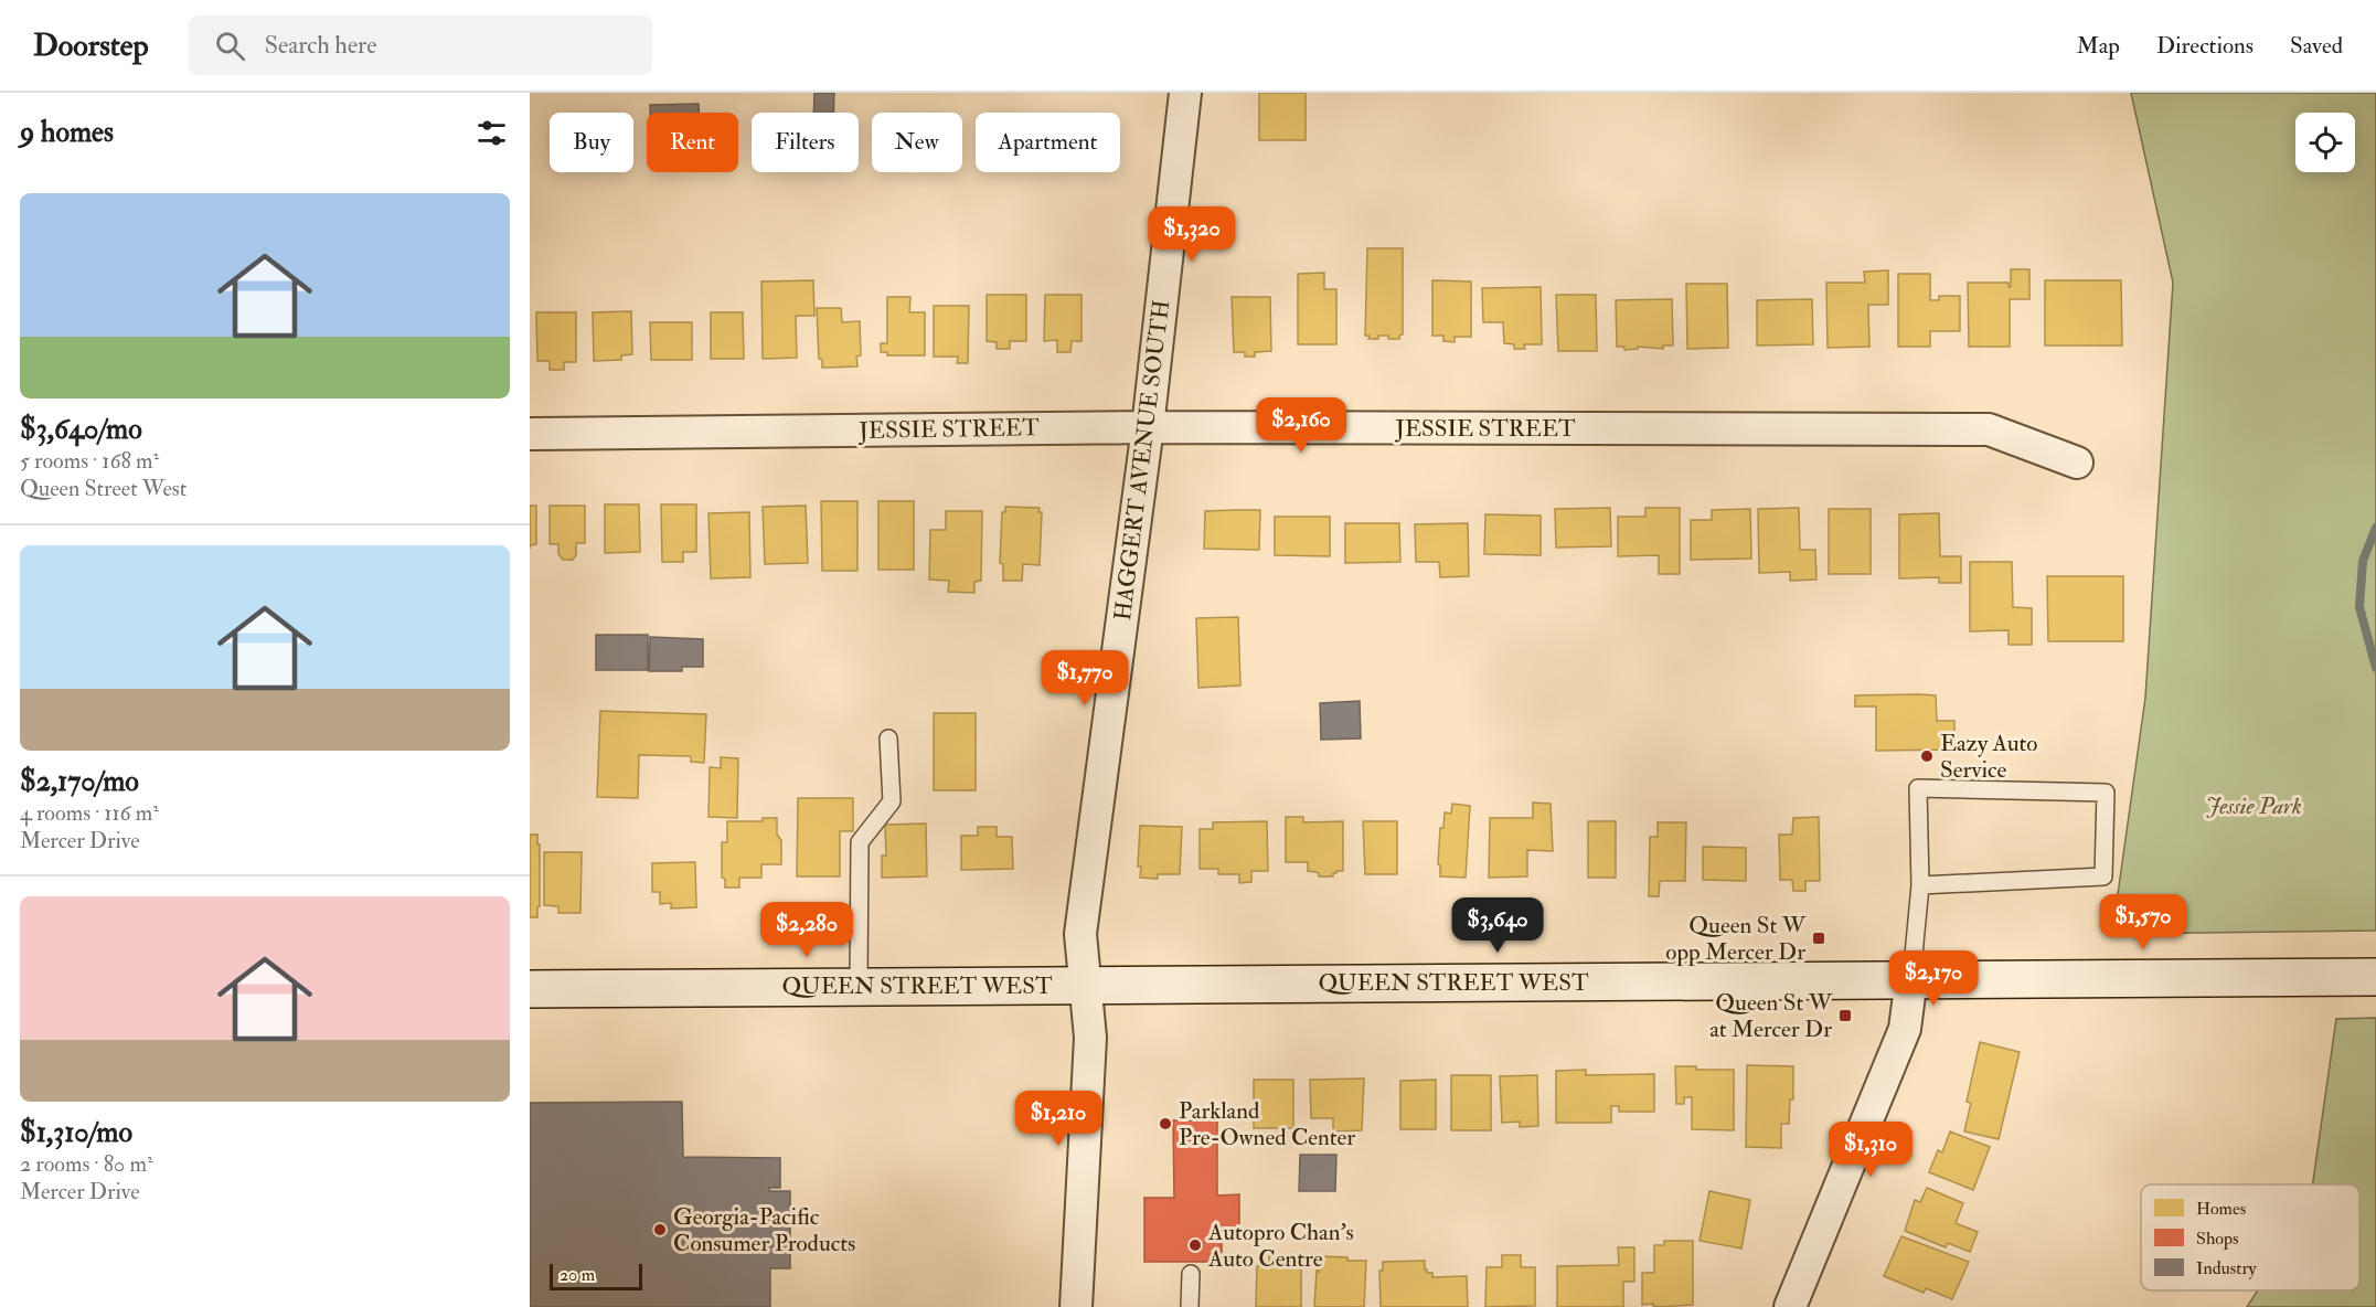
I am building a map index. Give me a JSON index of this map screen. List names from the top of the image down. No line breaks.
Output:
{"streets":{"main road":["QUEEN STREET WEST"],"street":["JESSIE STREET","HAGGERT AVENUE SOUTH"]},"crossings":[["JESSIE STREET","HAGGERT AVENUE SOUTH"],["HAGGERT AVENUE SOUTH","QUEEN STREET WEST"]],"parks":["Jessie Park"],"places":{"other":["Eazy Auto Service","Parkland Pre-Owned Center","Georgia-Pacific Consumer Products","Autopro Chan's Auto Centre"],"transit":["Queen St W opp Mercer Dr","Queen St W at Mercer Dr"]},"legend":["Homes","Shops","Industry"],"scale_bar":"20 m","page":{"header":"Doorstep","search":"Search here","nav":["Map","Directions","Saved"],"heading":"9 homes","chip":["Buy","Rent","Filters","New","Apartment"],"list":[{"name":"$3,640/mo","note":"5 rooms · 168 m² · Queen Street West"},{"name":"$2,170/mo","note":"4 rooms · 116 m² · Mercer Drive"},{"name":"$1,310/mo","note":"2 rooms · 80 m² · Mercer Drive"}],"price":["$1,320","$2,160","$1,770","$1,570","$3,640","$2,280","$2,170","$1,210","$1,310"],"scale":"20 m"}}
